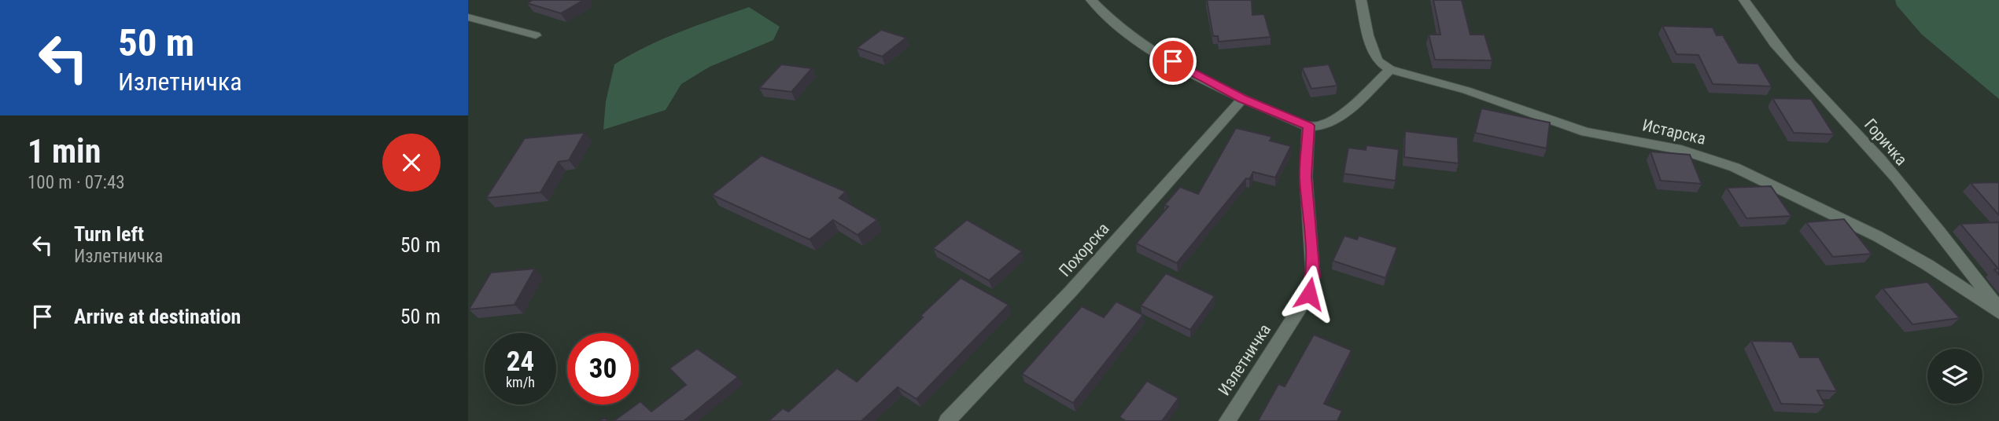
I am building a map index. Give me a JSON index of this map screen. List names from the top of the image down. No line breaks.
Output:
{"streets":{"street":["Истарска","Горичка","Похорска","Излетничка"]},"crossings":[["Истарска","Горичка"]],"page":{"turn":["50 m","Излетничка"],"heading":["1 min","100 m · 07:43"],"list":[{"name":"Turn left","note":"Излетничка","value":"50 m"},{"name":"Arrive at destination","value":"50 m"}],"speed":"24 km/h","limit":"30"}}
